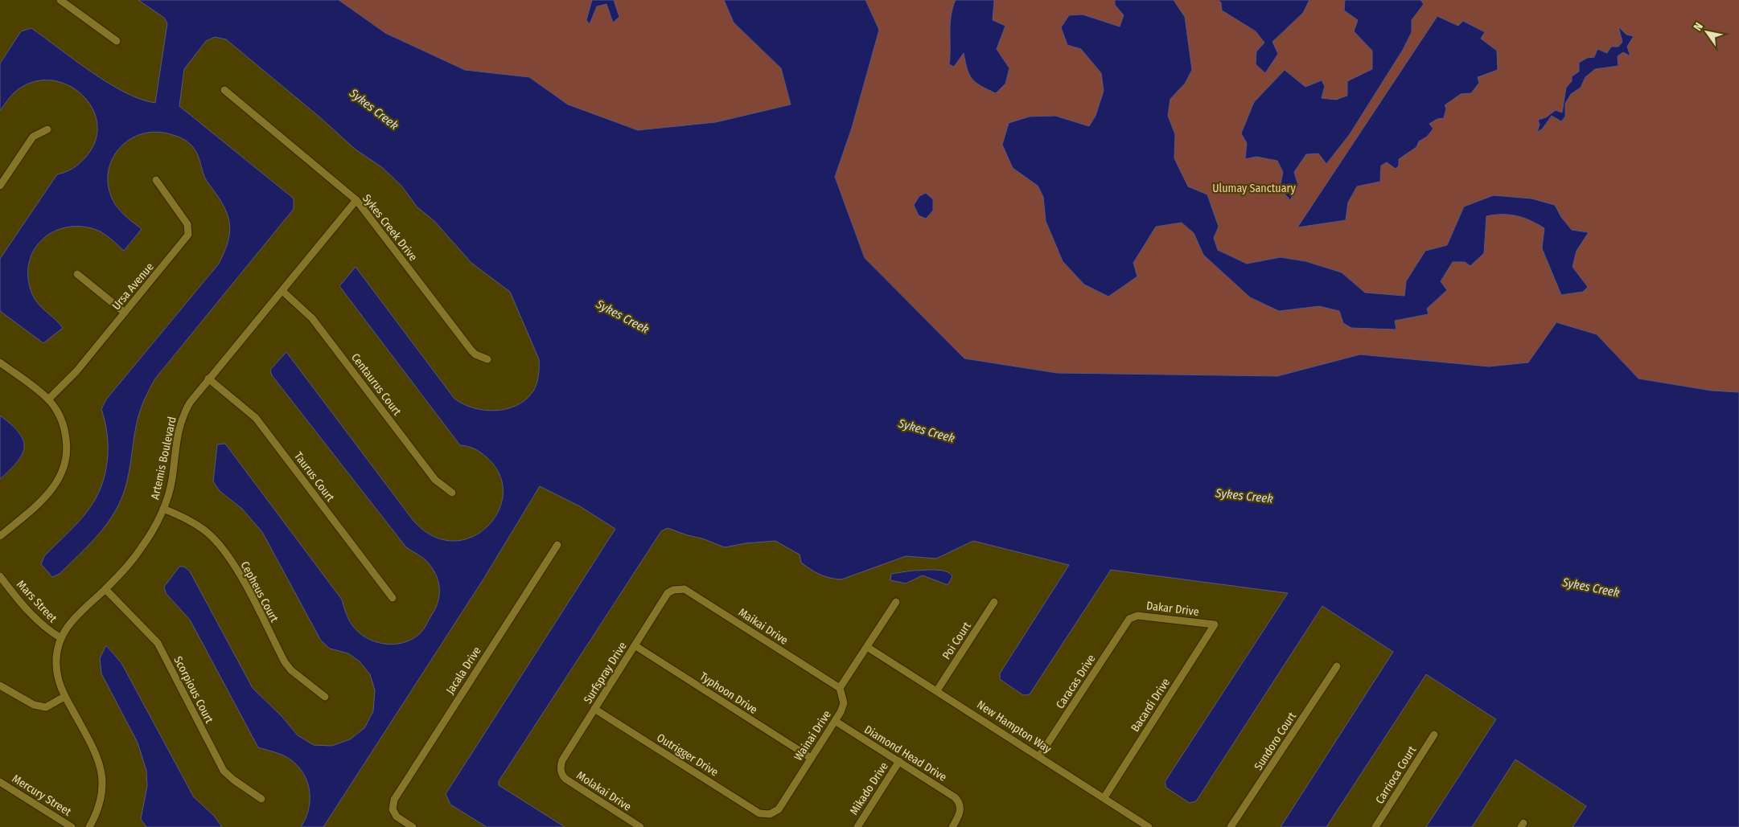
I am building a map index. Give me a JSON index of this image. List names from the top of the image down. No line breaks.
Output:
{"streets":{"street":["Sykes Creek Drive","Ursa Avenue","Centaurus Court","Artemis Boulevard","Taurus Court","Cepheus Court","Mars Street","Dakar Drive","Maikai Drive","Poi Court","Jacala Drive","Surfspray Drive","Caracas Drive","Scorpious Court","Typhoon Drive","Bacardi Drive","New Hampton Way","Wainai Drive","Sundoro Court","Diamond Head Drive","Outrigger Drive","Carrioca Court","Mikado Drive","Molakai Drive","Mercury Street"]},"crossings":[["Sykes Creek Drive","Artemis Boulevard"],["Centaurus Court","Artemis Boulevard"],["Artemis Boulevard","Taurus Court"],["Artemis Boulevard","Cepheus Court"],["Artemis Boulevard","Mars Street"],["Artemis Boulevard","Scorpious Court"],["Dakar Drive","Caracas Drive"],["Dakar Drive","Bacardi Drive"],["Maikai Drive","Surfspray Drive"],["Maikai Drive","Wainai Drive"],["Poi Court","New Hampton Way"],["Surfspray Drive","Typhoon Drive"],["Surfspray Drive","Outrigger Drive"],["Surfspray Drive","Molakai Drive"],["Caracas Drive","New Hampton Way"],["Typhoon Drive","Wainai Drive"],["Bacardi Drive","New Hampton Way"],["Wainai Drive","Diamond Head Drive"],["Wainai Drive","Outrigger Drive"],["Diamond Head Drive","Mikado Drive"]],"water":["Sykes Creek"],"parks":["Ulumay Sanctuary"],"north":"top left"}
